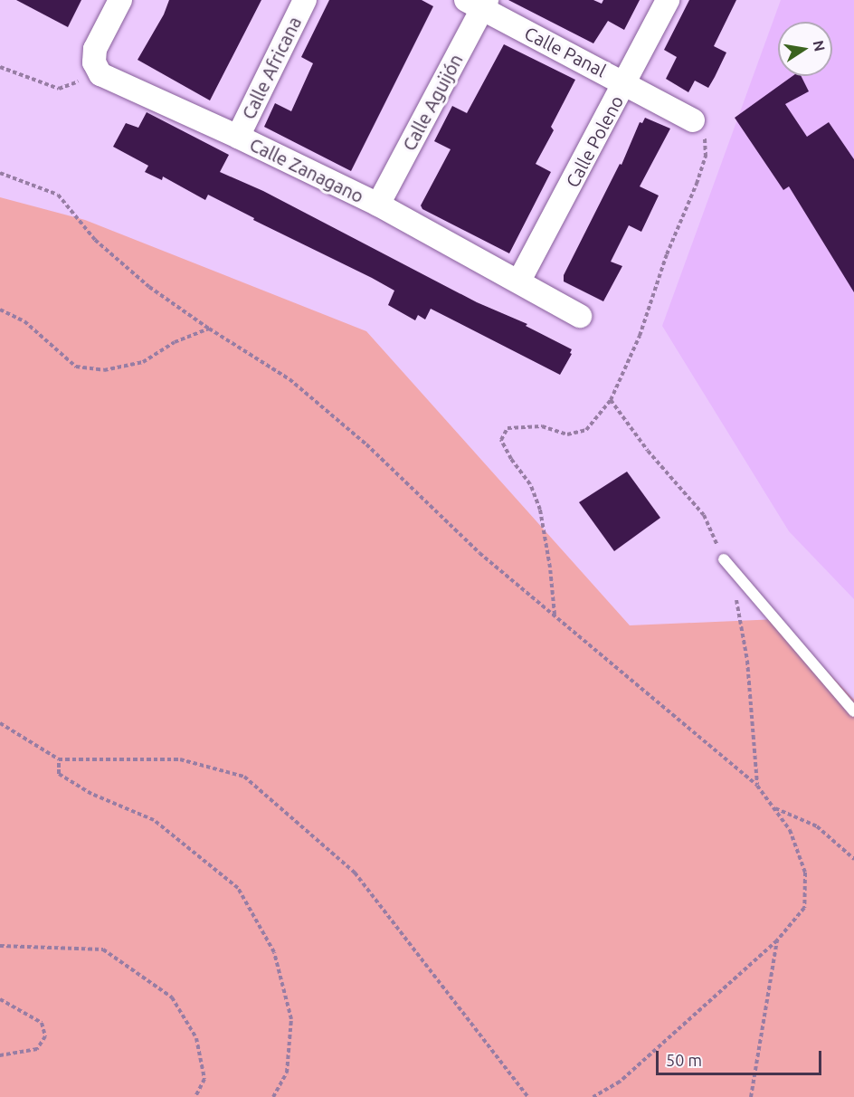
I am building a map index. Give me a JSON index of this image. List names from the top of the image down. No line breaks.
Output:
{"streets":{"street":["Calle Panal","Calle Africana","Calle Aguijón","Calle Poleno","Calle Zanagano"]},"crossings":[["Calle Panal","Calle Aguijón"],["Calle Panal","Calle Poleno"],["Calle Africana","Calle Zanagano"],["Calle Aguijón","Calle Zanagano"],["Calle Poleno","Calle Zanagano"]],"scale_bar":"50 m","north":"right"}
